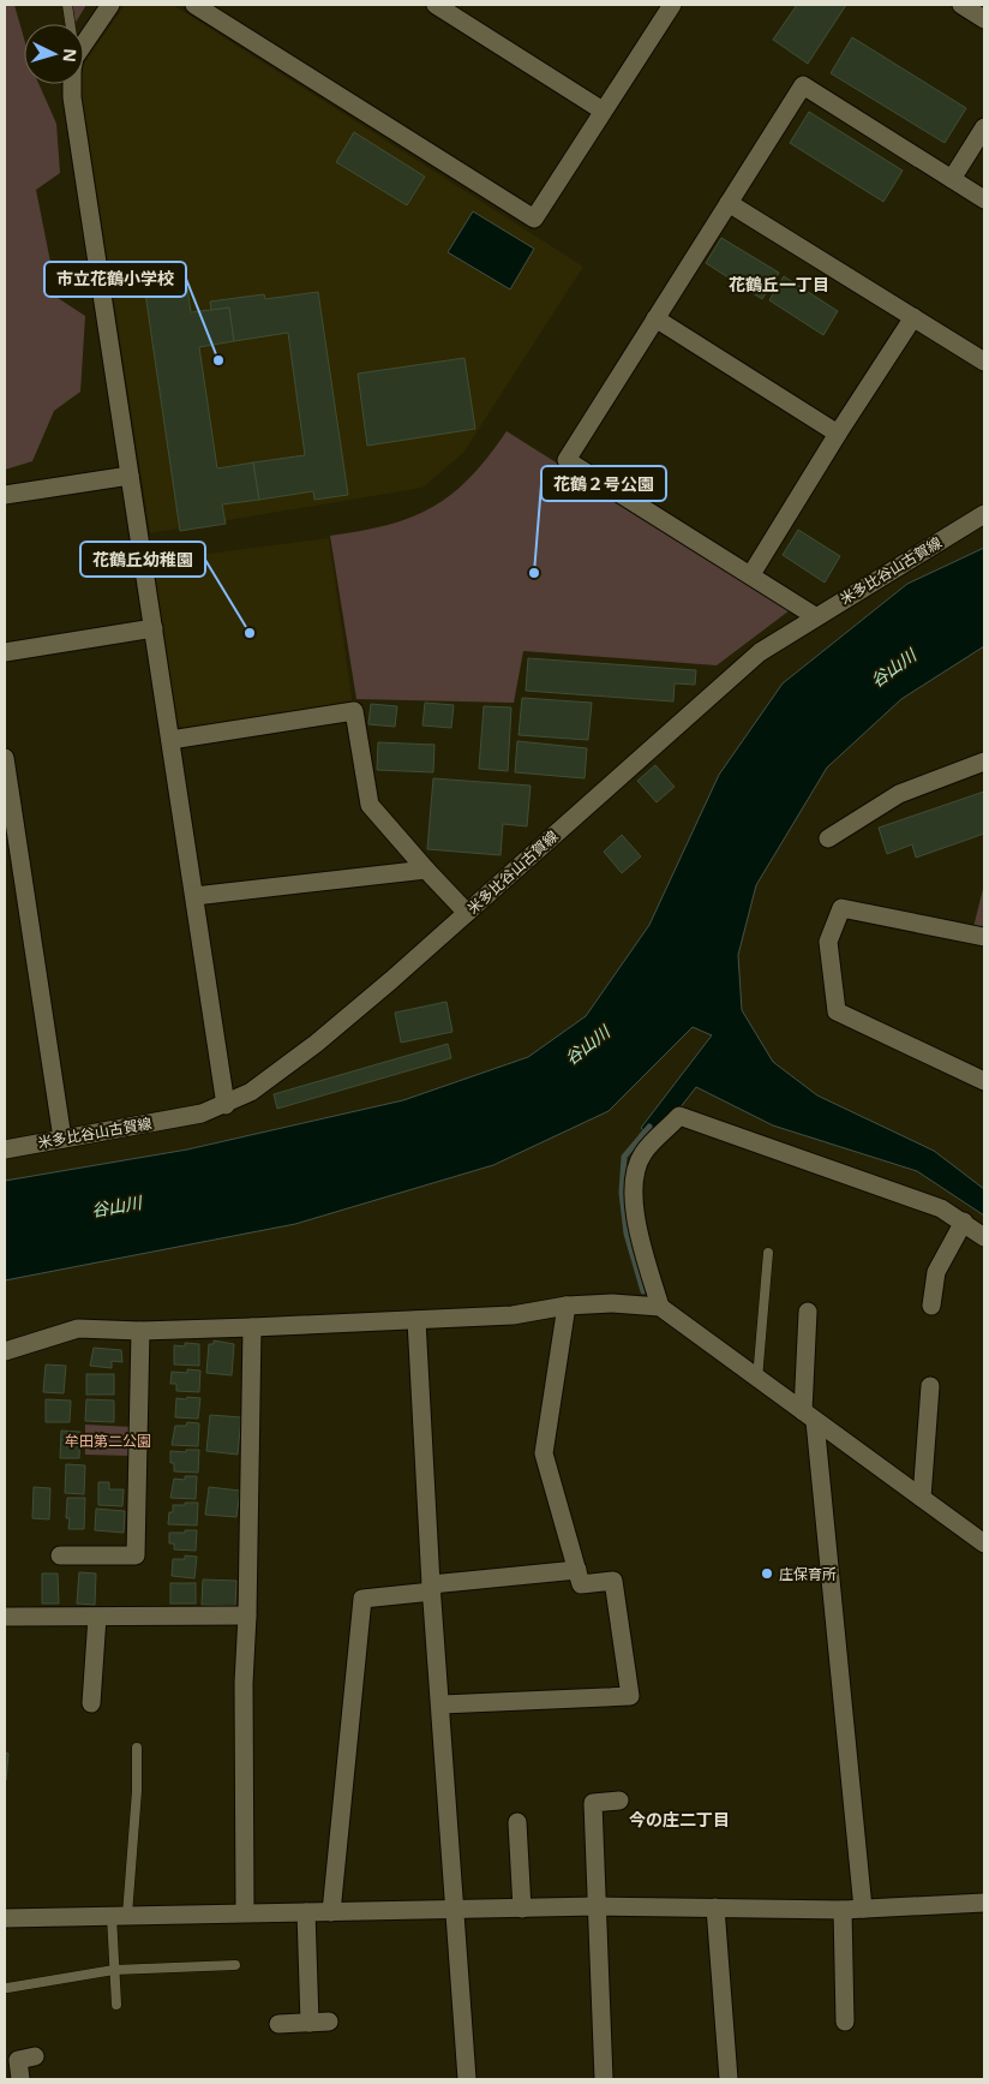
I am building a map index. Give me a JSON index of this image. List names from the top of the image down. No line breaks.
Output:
{"streets":{"street":["米多比谷山古賀線"]},"districts":["花鶴丘一丁目","今の庄二丁目"],"water":["谷山川"],"parks":["牟田第二公園"],"places":["市立花鶴小学校","花鶴２号公園","花鶴丘幼稚園","庄保育所"],"north":"right"}
